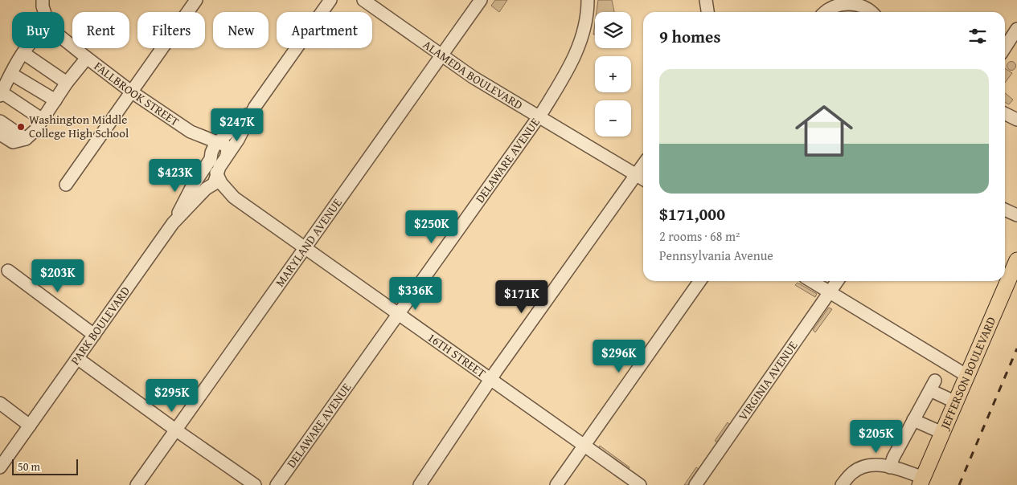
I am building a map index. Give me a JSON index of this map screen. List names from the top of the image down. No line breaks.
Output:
{"streets":{"main road":["JEFFERSON BOULEVARD"],"street":["ALAMEDA BOULEVARD","FALLBROOK STREET","DELAWARE AVENUE","MARYLAND AVENUE","PARK BOULEVARD","16TH STREET","VIRGINIA AVENUE"]},"crossings":[["ALAMEDA BOULEVARD","DELAWARE AVENUE"],["ALAMEDA BOULEVARD","MARYLAND AVENUE"],["DELAWARE AVENUE","16TH STREET"],["MARYLAND AVENUE","16TH STREET"]],"places":["Washington Middle College High School"],"scale_bar":"50 m","page":{"map_buttons":["+","−"],"chip":["Buy","Rent","Filters","New","Apartment"],"heading":"9 homes","list":[{"name":"$171,000","note":"2 rooms · 68 m² · Pennsylvania Avenue"}],"price":["$247K","$423K","$250K","$203K","$336K","$171K","$296K","$295K","$205K"],"scale":"50 m"}}
